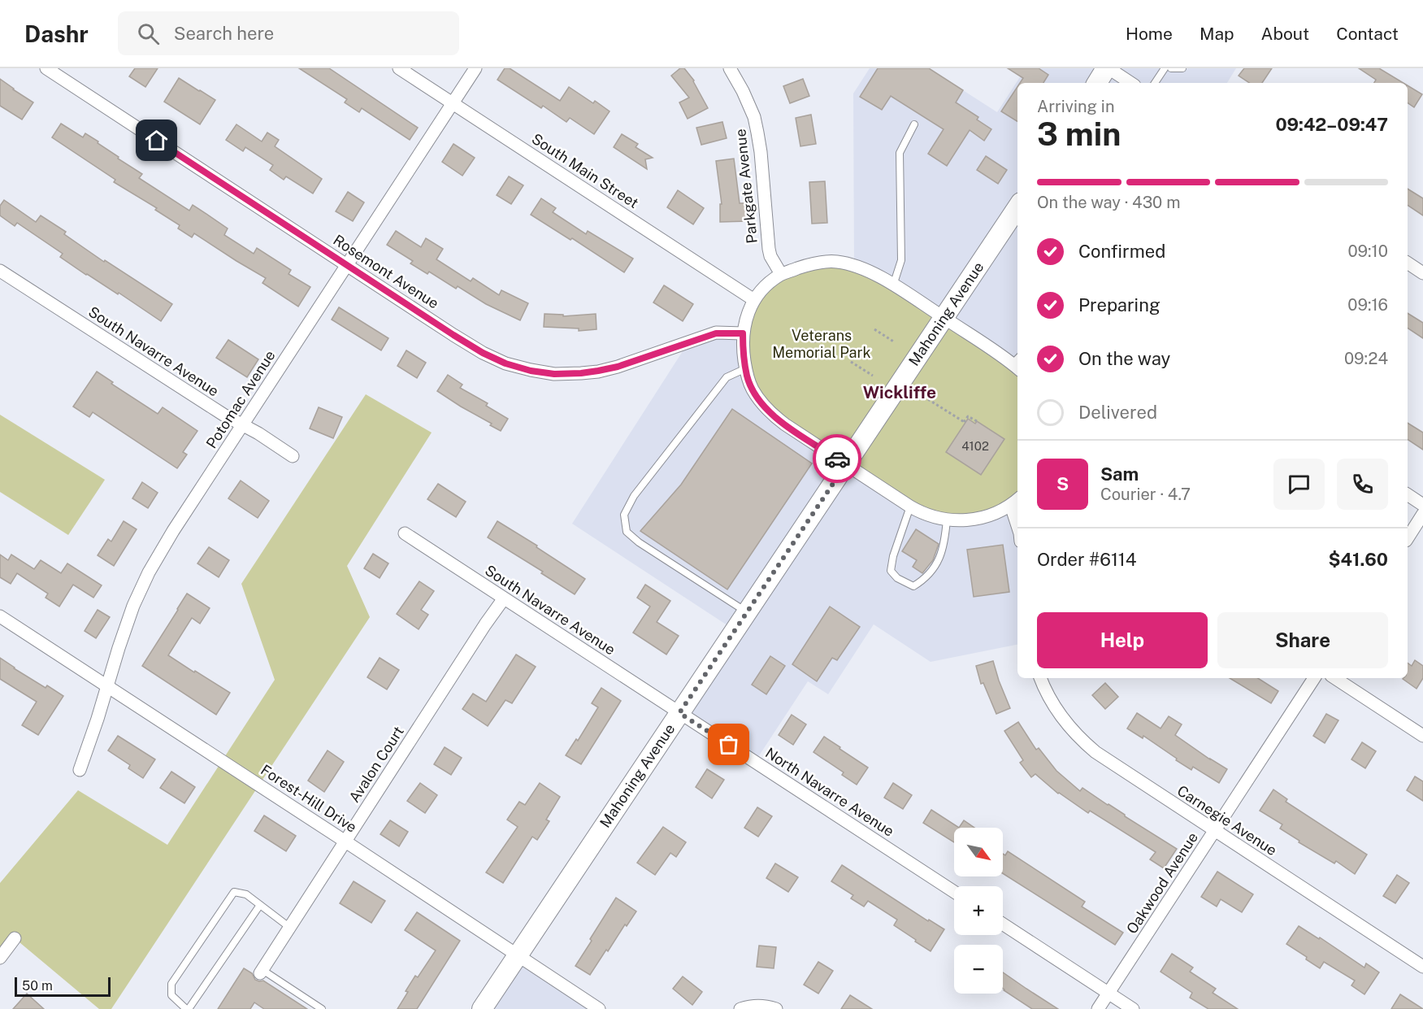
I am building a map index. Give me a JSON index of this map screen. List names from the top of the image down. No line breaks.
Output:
{"streets":{"main road":["Mahoning Avenue"],"street":["South Main Street","Parkgate Avenue","Rosemont Avenue","South Navarre Avenue","Potomac Avenue","Avalon Court","North Navarre Avenue","Forest-Hill Drive","Carnegie Avenue","Oakwood Avenue"]},"crossings":[["South Main Street","Potomac Avenue"],["Rosemont Avenue","Potomac Avenue"],["Mahoning Avenue","South Navarre Avenue"],["Mahoning Avenue","North Navarre Avenue"],["Mahoning Avenue","Forest-Hill Drive"],["South Navarre Avenue","Potomac Avenue"],["South Navarre Avenue","Avalon Court"],["South Navarre Avenue","North Navarre Avenue"],["Potomac Avenue","Forest-Hill Drive"],["Avalon Court","Forest-Hill Drive"],["Carnegie Avenue","Oakwood Avenue"]],"districts":["Wickliffe"],"parks":["Veterans Memorial Park"],"house_numbers":["4102"],"scale_bar":"50 m","north":"bottom right","page":{"header":"Dashr","search":"Search here","nav":["Home","Map","About","Contact"],"heading":["3 min","Arriving in","09:42–09:47"],"panel":["Sam","Courier · 4.7","Order #6114","$41.60"],"bar":"On the way · 430 m","list":[["Confirmed","09:10"],["Preparing","09:16"],["On the way","09:24"],"Delivered"],"round":"S","buttons":["Help","Share"],"map_buttons":["+","−"],"scale":"50 m"}}
